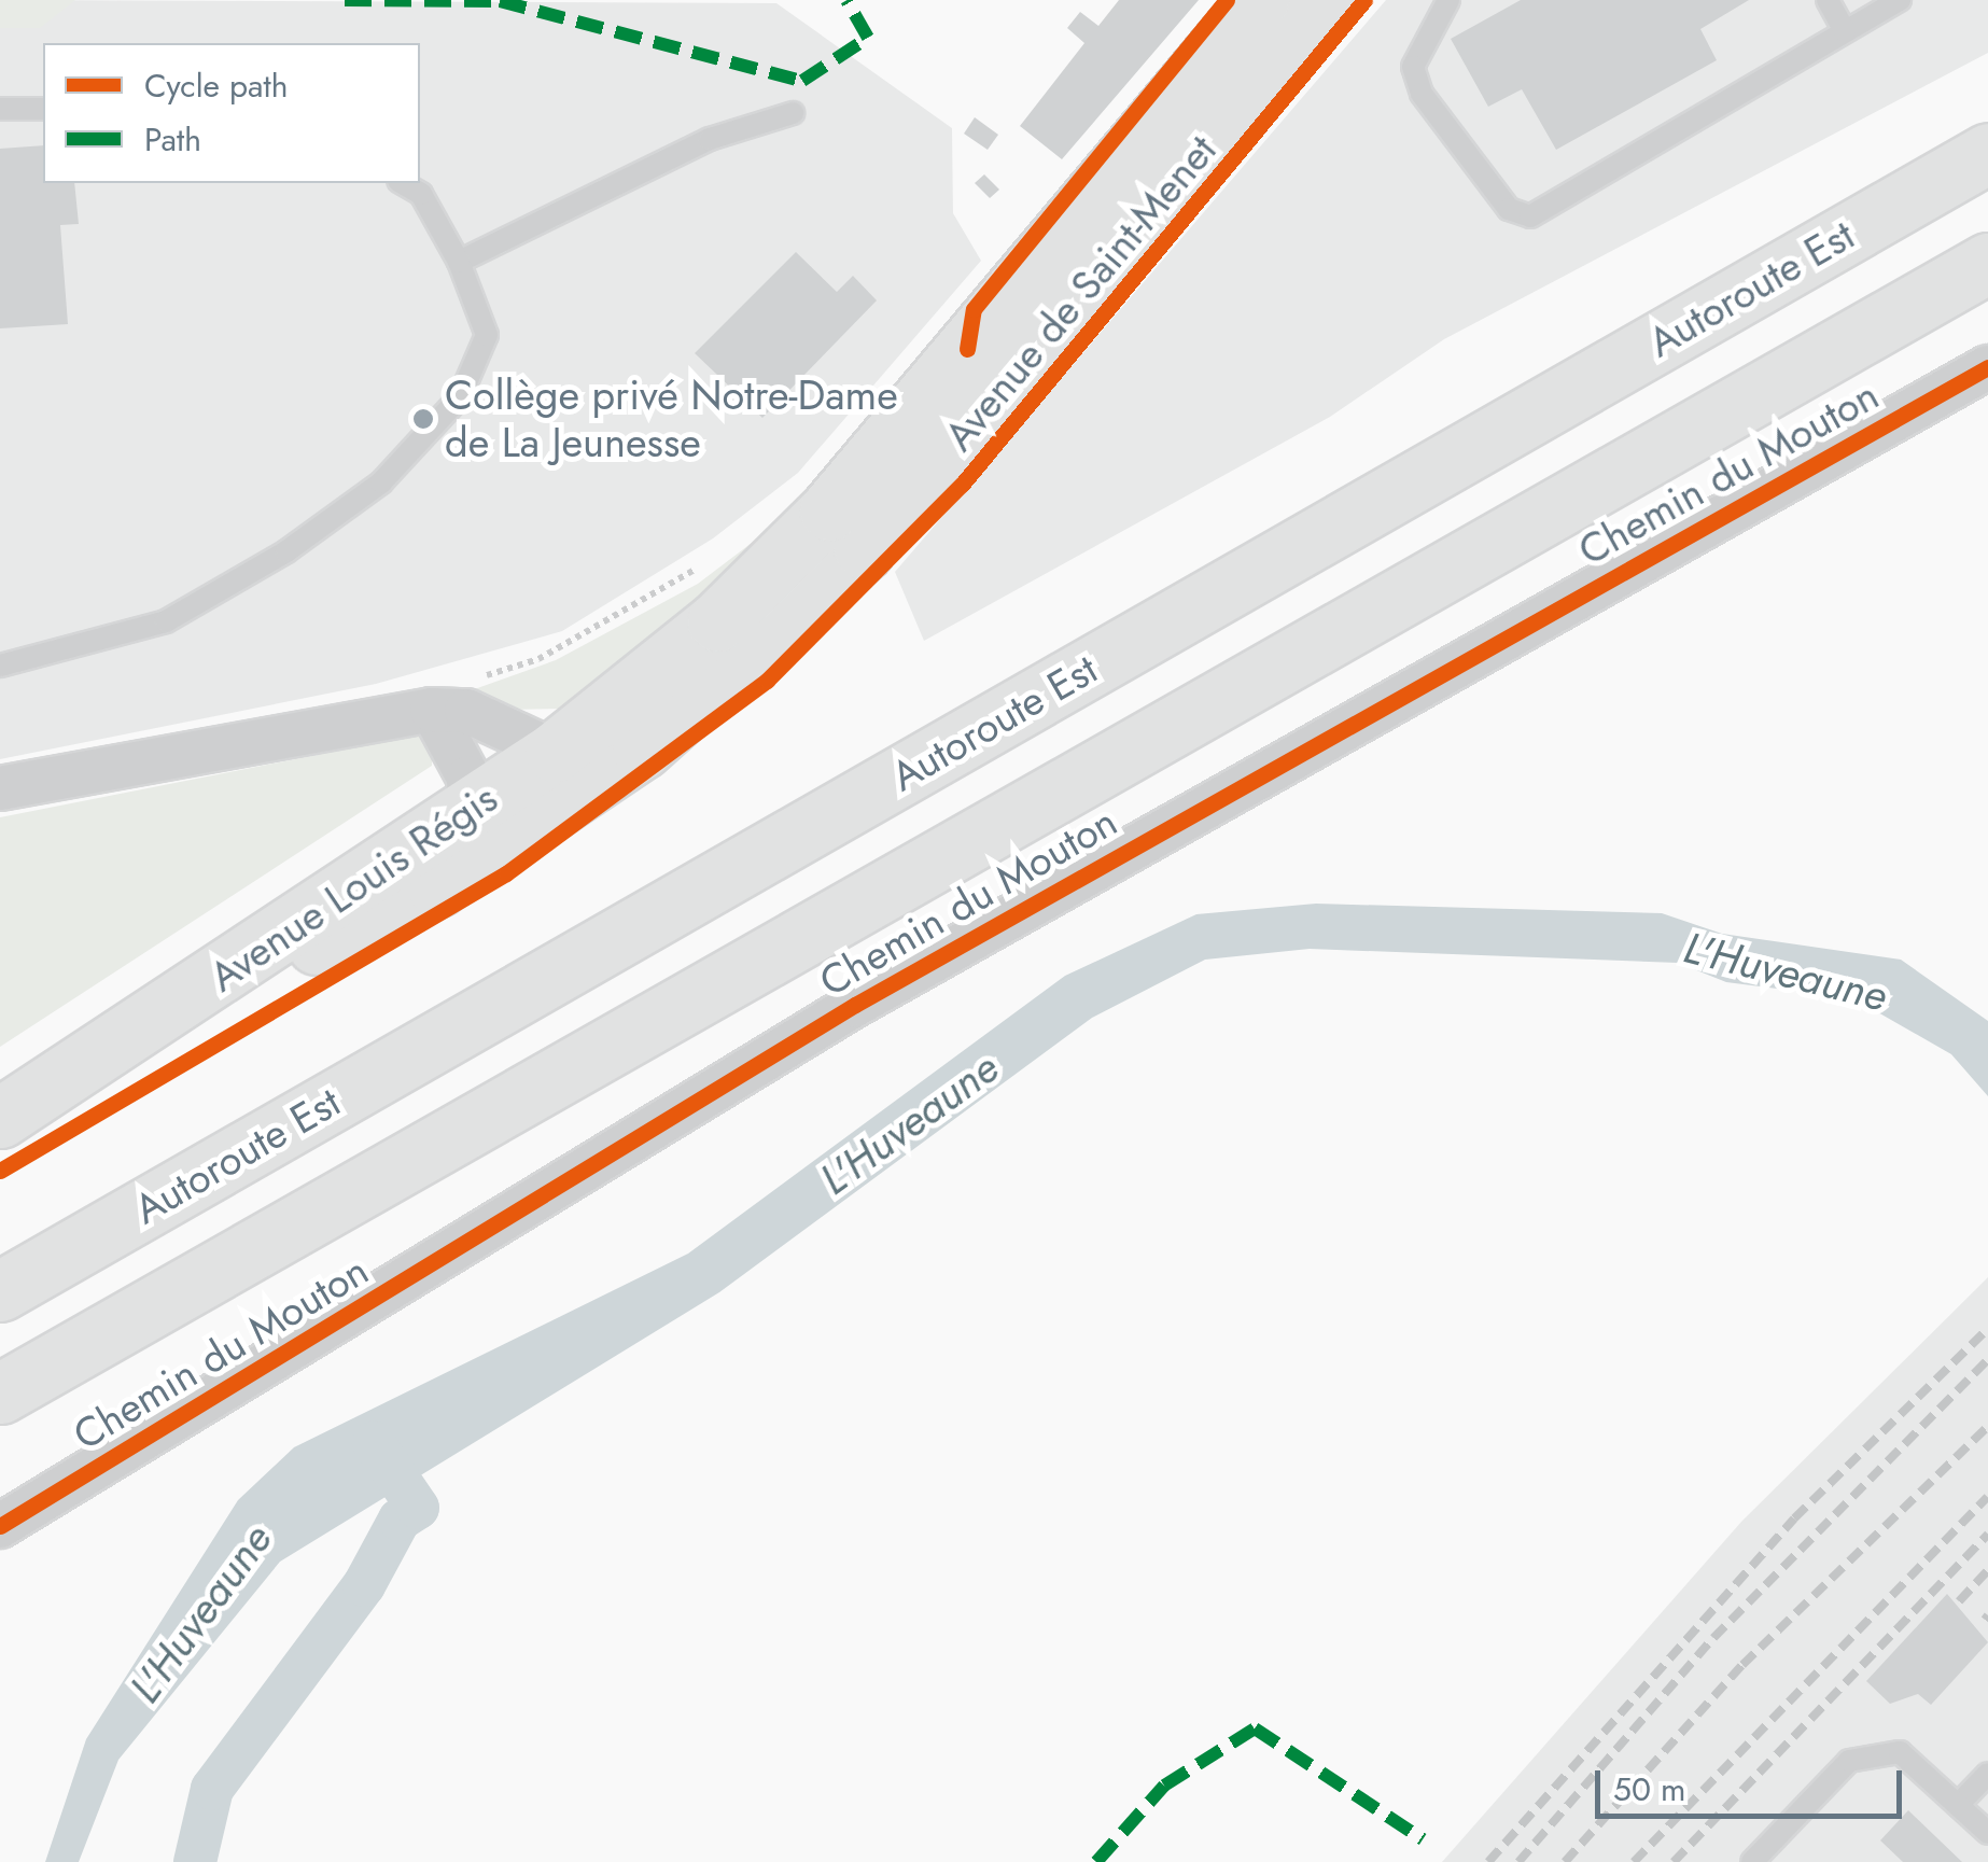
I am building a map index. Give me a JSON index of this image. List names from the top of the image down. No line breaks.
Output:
{"streets":{"main road":["Autoroute Est","Avenue de Saint-Menet","Avenue Louis Régis"],"street":["Chemin du Mouton"]},"crossings":[["Avenue de Saint-Menet","Avenue Louis Régis"]],"water":["L'Huveaune"],"places":["Collège privé Notre-Dame de La Jeunesse"],"legend":["Cycle path","Path"],"scale_bar":"50 m"}
